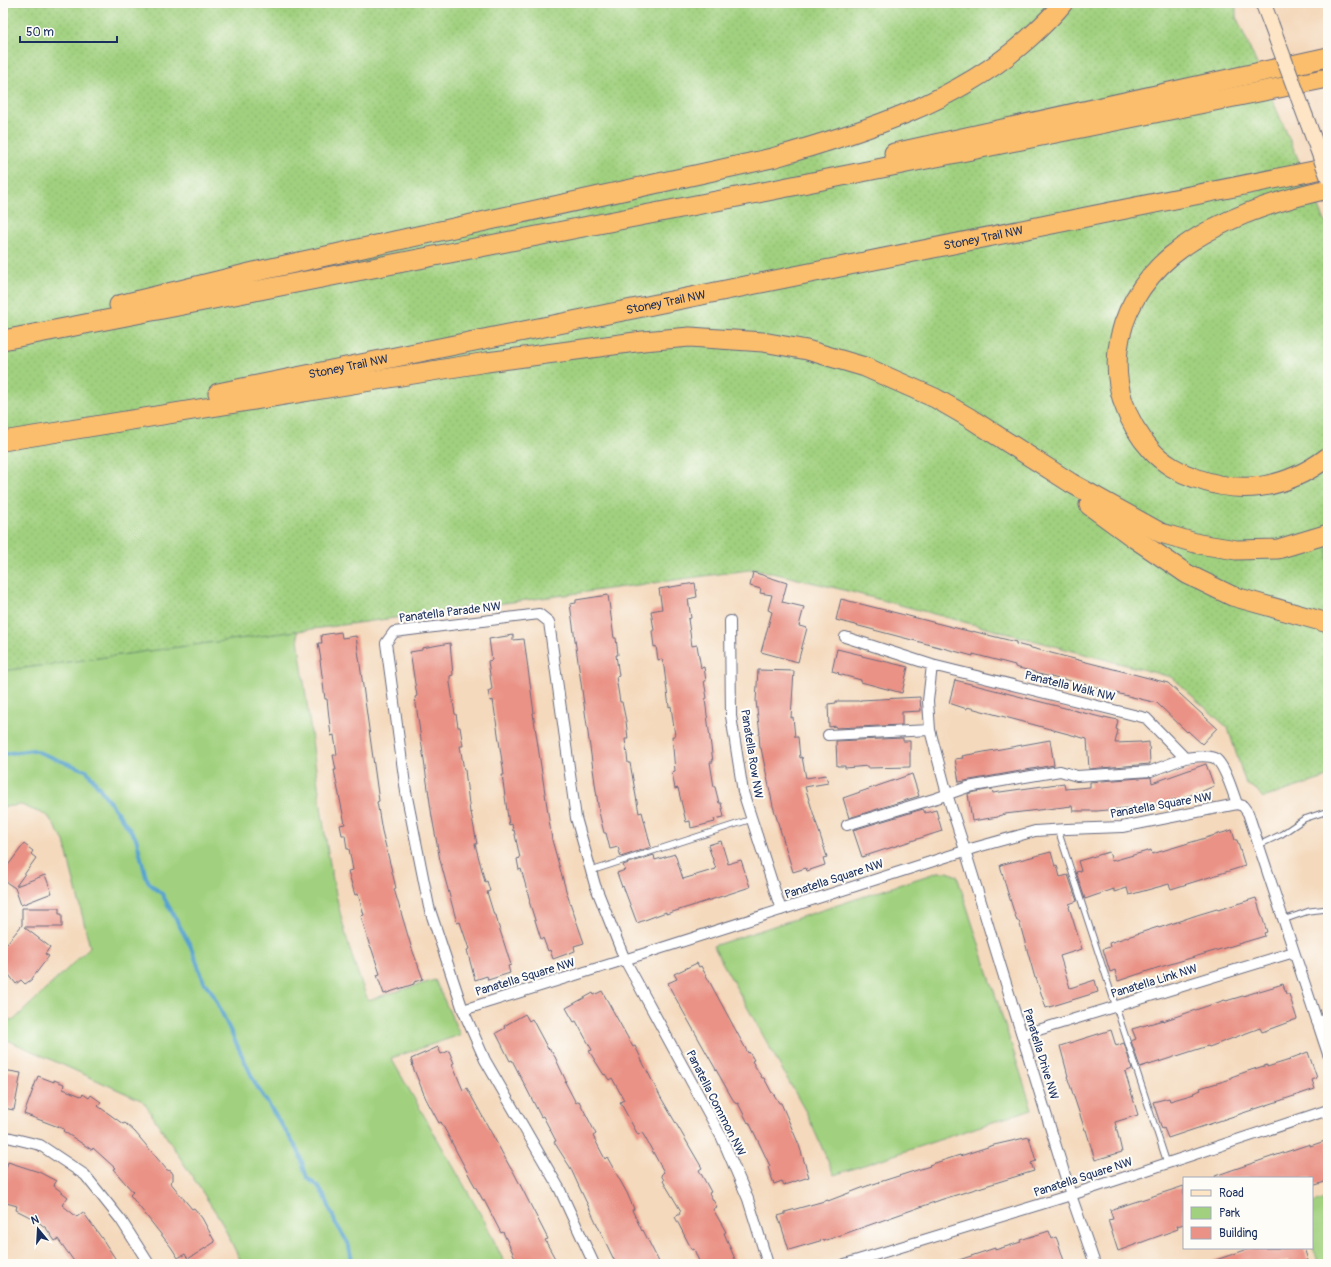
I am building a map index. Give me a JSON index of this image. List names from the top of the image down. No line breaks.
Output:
{"streets":{"highway":["Stoney Trail NW"],"street":["Panatella Parade NW","Panatella Walk NW","Panatella Row NW","Panatella Square NW","Panatella Link NW","Panatella Drive NW","Panatella Common NW"]},"crossings":[["Panatella Parade NW","Panatella Square NW"],["Panatella Parade NW","Panatella Common NW"],["Panatella Row NW","Panatella Square NW"],["Panatella Square NW","Panatella Drive NW"],["Panatella Square NW","Panatella Common NW"],["Panatella Link NW","Panatella Drive NW"]],"legend":["Road","Park","Building"],"scale_bar":"50 m","north":"top"}
